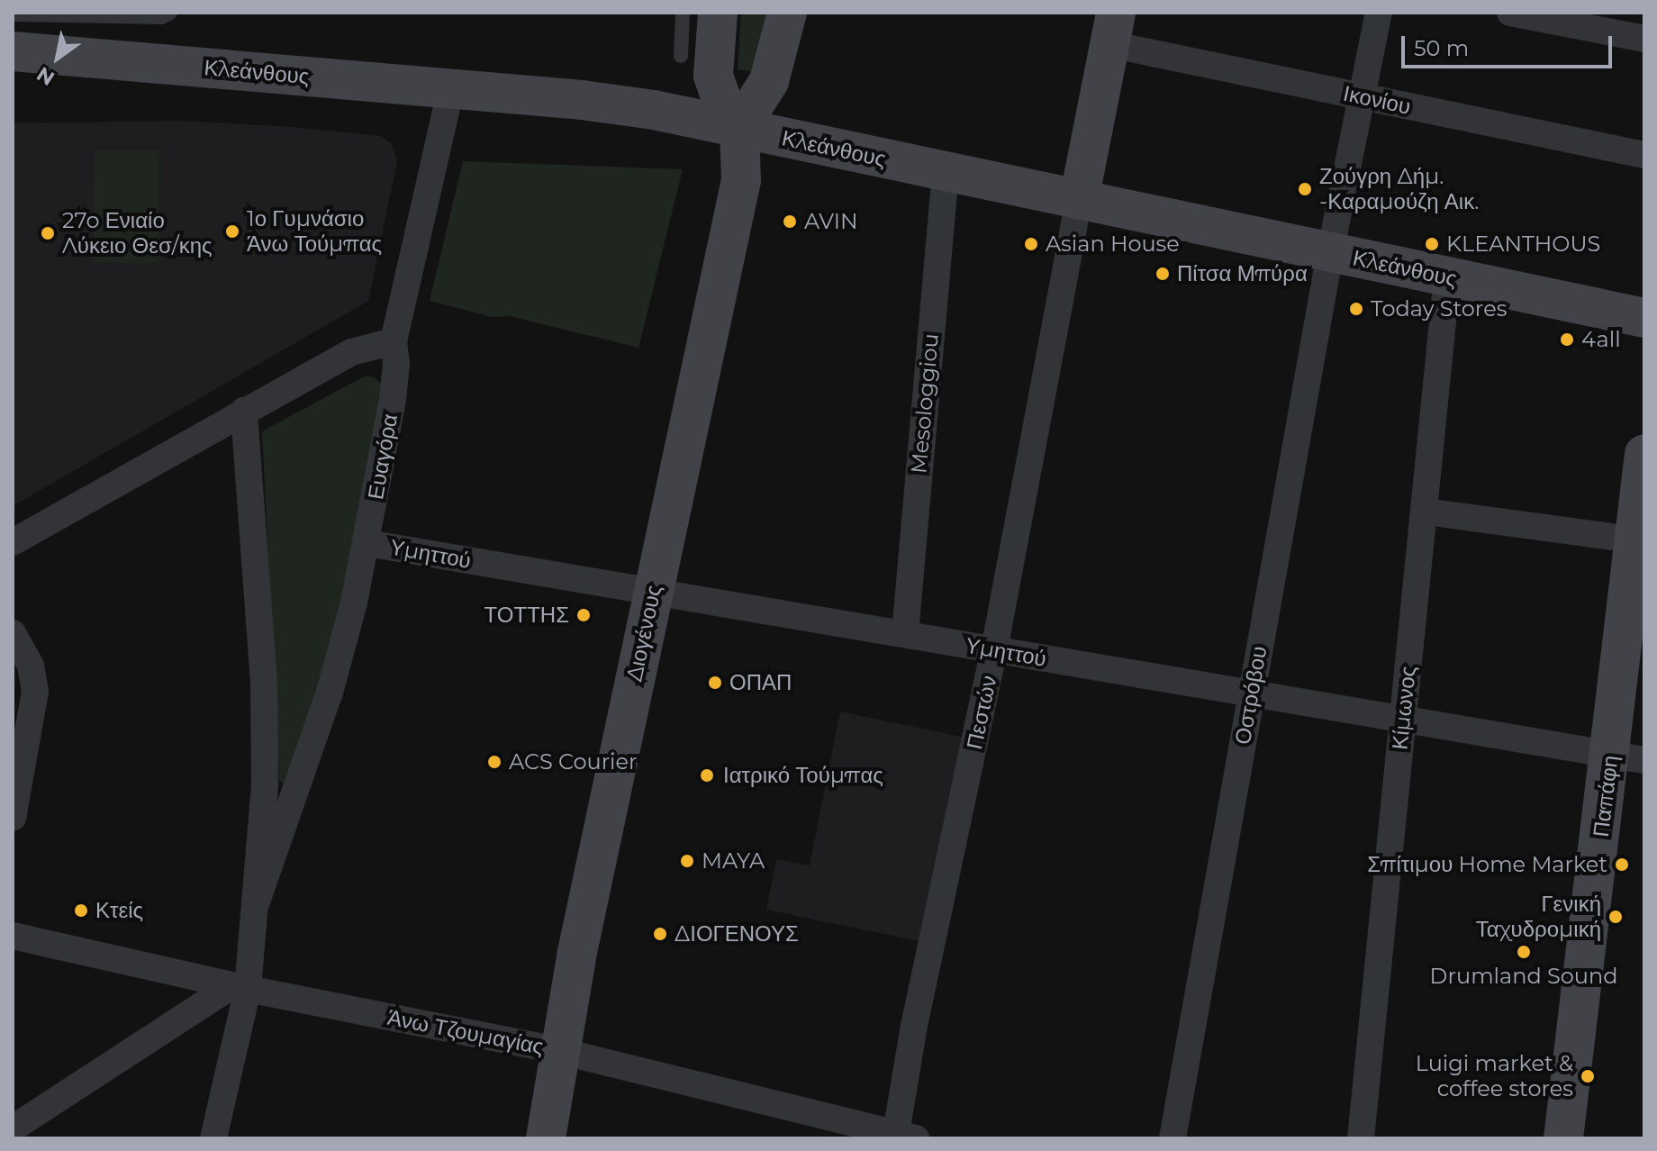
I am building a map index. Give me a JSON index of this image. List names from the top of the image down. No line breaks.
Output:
{"streets":{"main road":["Κλεάνθους","Διογένους","Παπάφη"],"street":["Ικονίου","Mesologgiou","Ευαγόρα","Υμηττού","Οστρόβου","Κίμωνος","Πεστών","Άνω Τζουμαγίας"]},"crossings":[["Κλεάνθους","Mesologgiou"],["Κλεάνθους","Ευαγόρα"],["Κλεάνθους","Διογένους"],["Κλεάνθους","Οστρόβου"],["Κλεάνθους","Κίμωνος"],["Κλεάνθους","Πεστών"],["Ικονίου","Οστρόβου"],["Mesologgiou","Υμηττού"],["Ευαγόρα","Υμηττού"],["Ευαγόρα","Άνω Τζουμαγίας"],["Υμηττού","Διογένους"],["Υμηττού","Οστρόβου"],["Υμηττού","Κίμωνος"],["Υμηττού","Πεστών"],["Υμηττού","Παπάφη"],["Διογένους","Άνω Τζουμαγίας"],["Πεστών","Άνω Τζουμαγίας"]],"places":["Ζούγρη Δήμ. -Καραμούζη Αικ.","AVIN","1ο Γυμνάσιο Άνω Τούμπας","27o Ενιαίο Λύκειο Θεσ/κης","Asian House","KLEANTHOUS","Πίτσα Μπύρα","Today Stores","4all","ΤΟΤΤΗΣ","ΟΠΑΠ","ACS Courier","Ιατρικό Τούμπας","MAYA","Σπίτιμου Home Market","Κτείς","Γενική Ταχυδρομική","ΔΙΟΓΕΝΟΥΣ","Drumland Sound","Luigi market & coffee stores"],"scale_bar":"50 m","north":"bottom left"}
